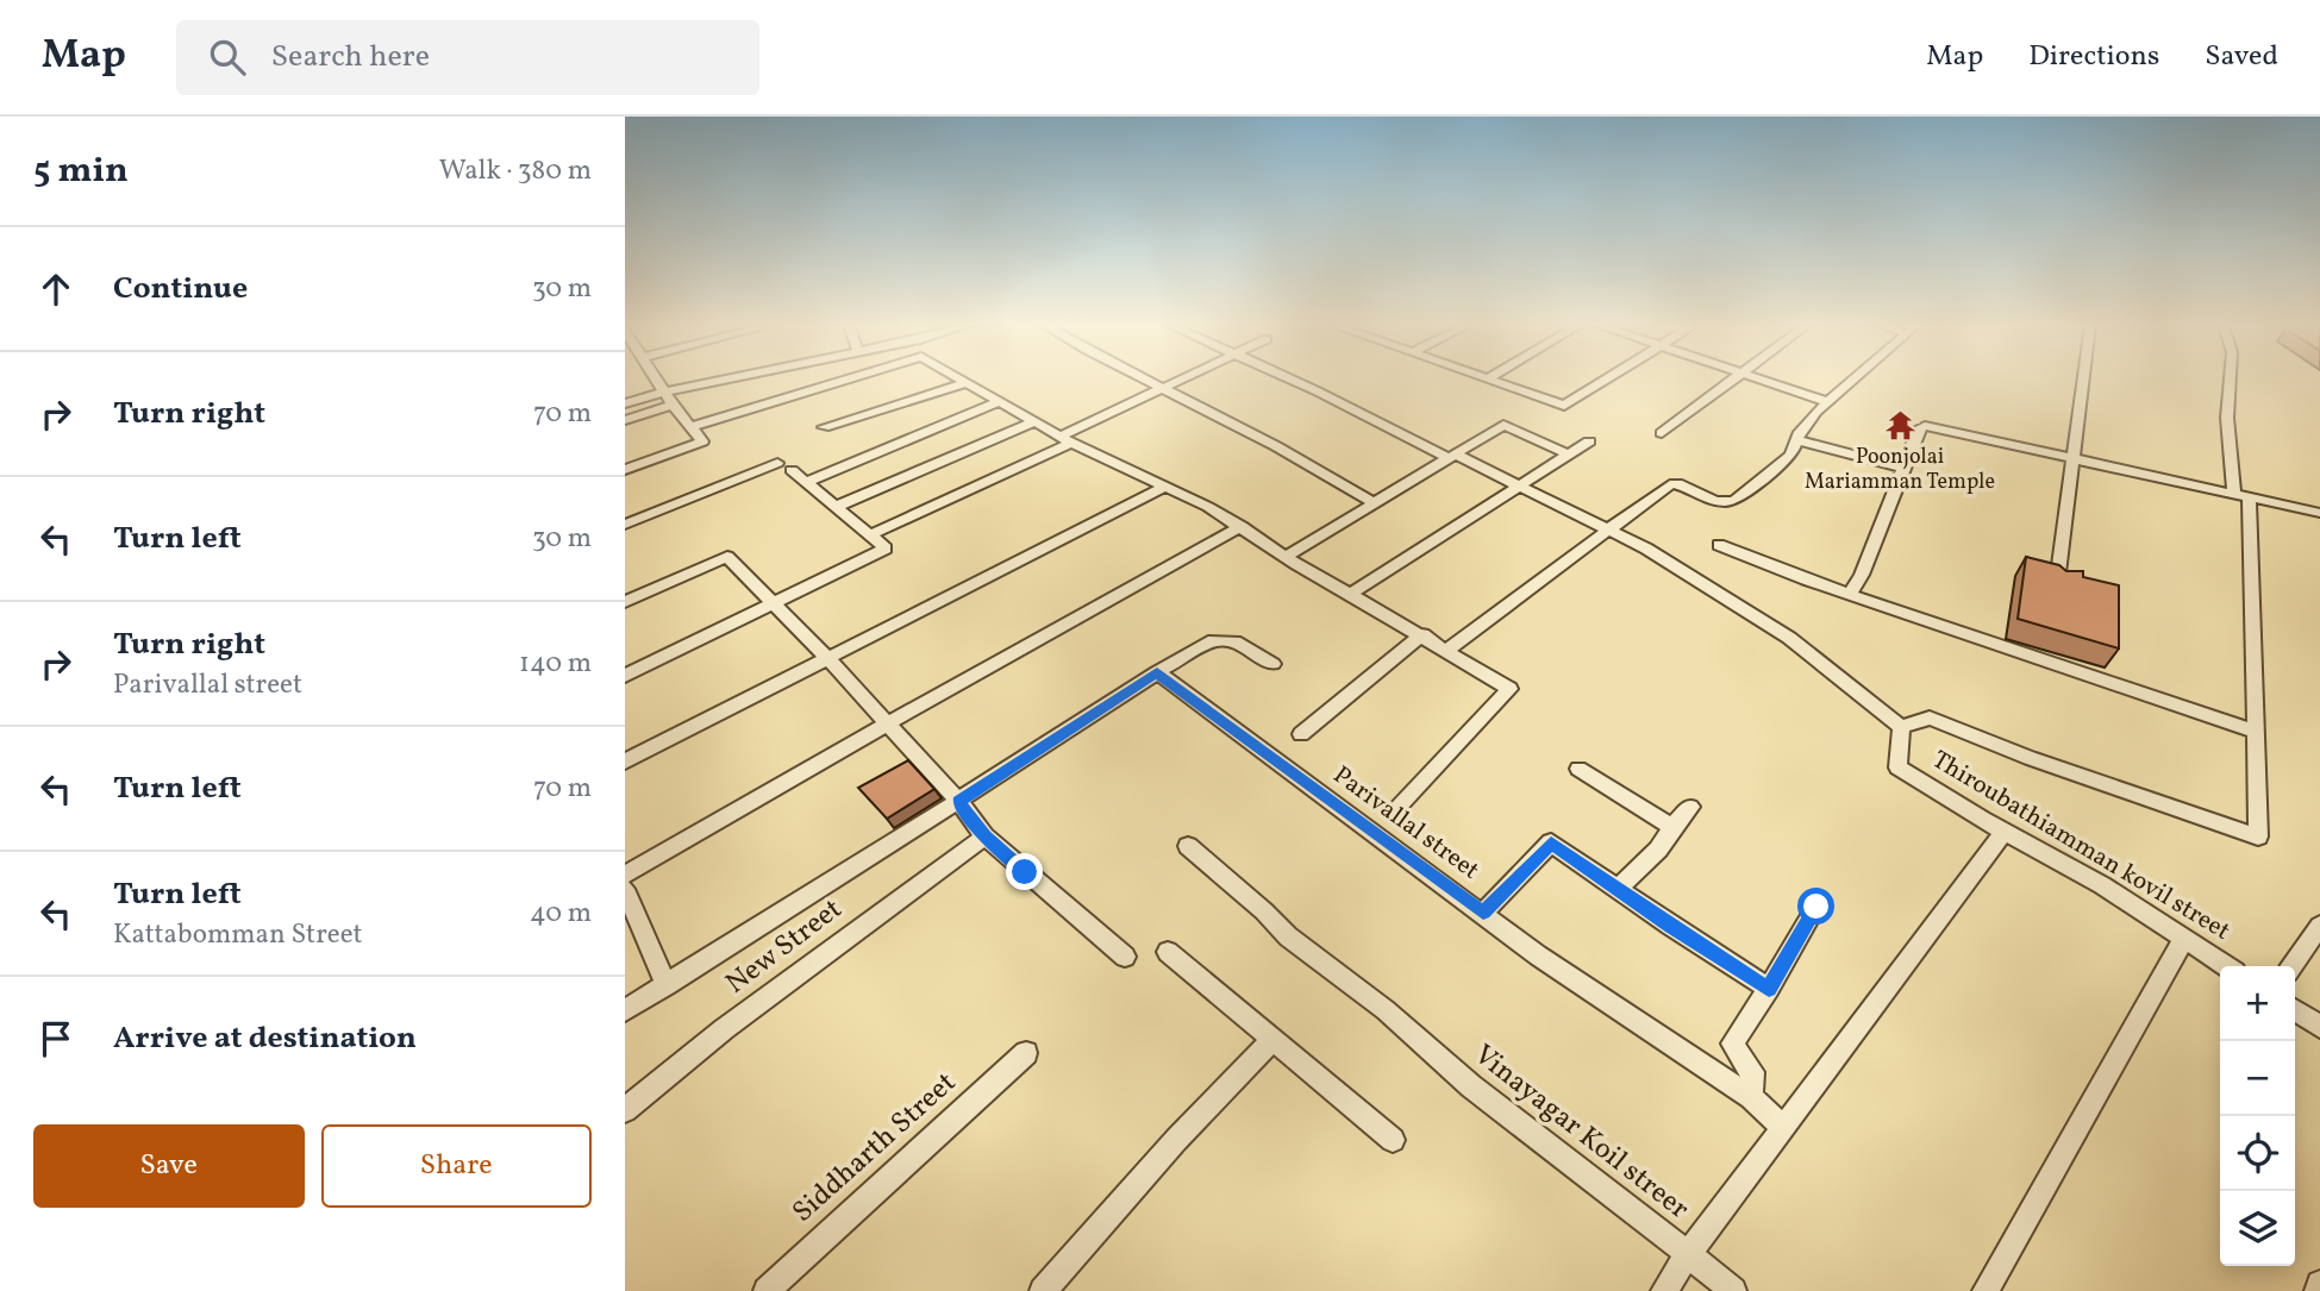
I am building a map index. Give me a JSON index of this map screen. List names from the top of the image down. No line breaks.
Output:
{"streets":{"street":["Parivallal street","Thiroubathiamman kovil street","New Street","Vinayagar Koil streer","Siddharth Street"]},"crossings":[["Parivallal street","Vinayagar Koil streer"],["Thiroubathiamman kovil street","Vinayagar Koil streer"]],"places":{"temple":["Poonjolai Mariamman Temple"]},"page":{"header":"Map","search":"Search here","nav":["Map","Directions","Saved"],"heading":["5 min","Walk · 380 m"],"list":[["Continue","30 m"],["Turn right","70 m"],["Turn left","30 m"],["Turn right","Parivallal street","140 m"],["Turn left","70 m"],["Turn left","Kattabomman Street","40 m"],"Arrive at destination"],"map_buttons":["+","−"],"buttons":["Save","Share"]}}
